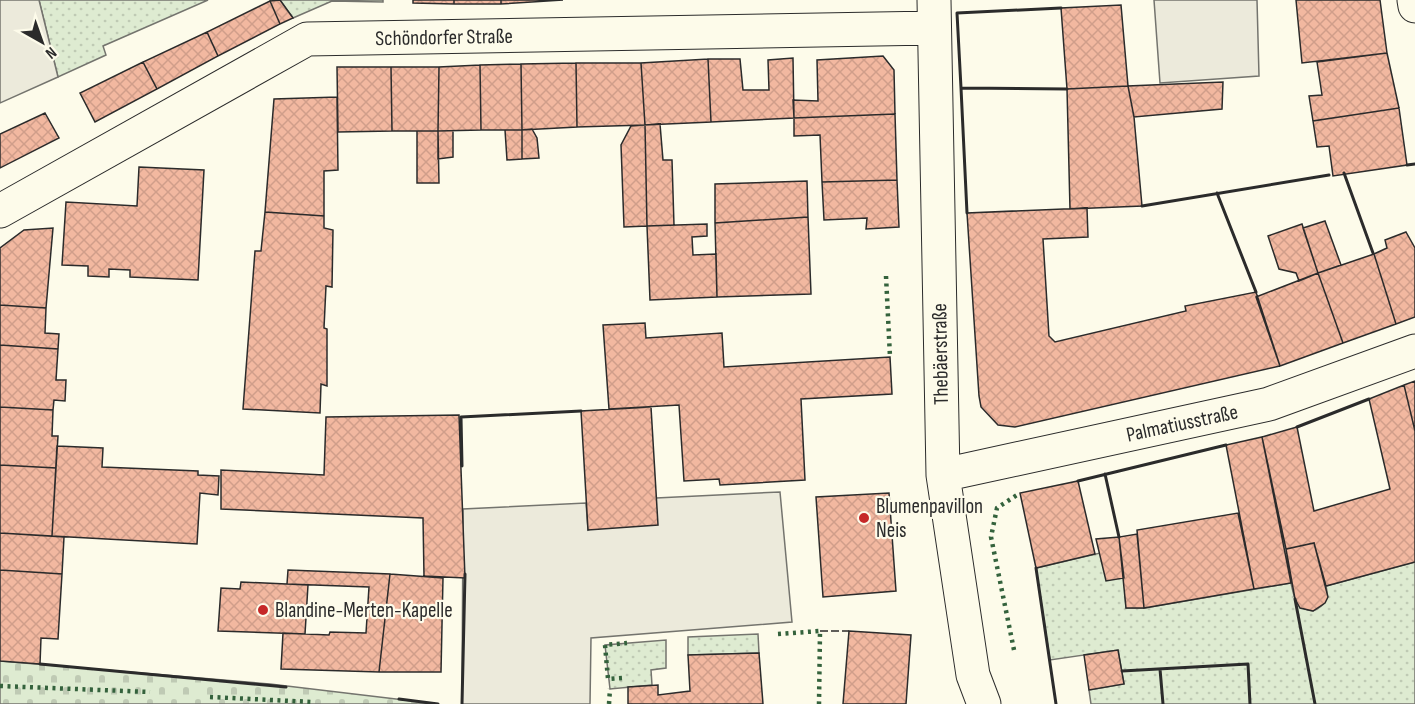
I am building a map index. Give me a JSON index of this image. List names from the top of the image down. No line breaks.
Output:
{"streets":{"street":["Schöndorfer Straße","Thebäerstraße","Palmatiusstraße"]},"crossings":[["Schöndorfer Straße","Thebäerstraße"],["Thebäerstraße","Palmatiusstraße"]],"places":["Blumenpavillon Neis","Blandine-Merten-Kapelle"],"north":"bottom right"}
